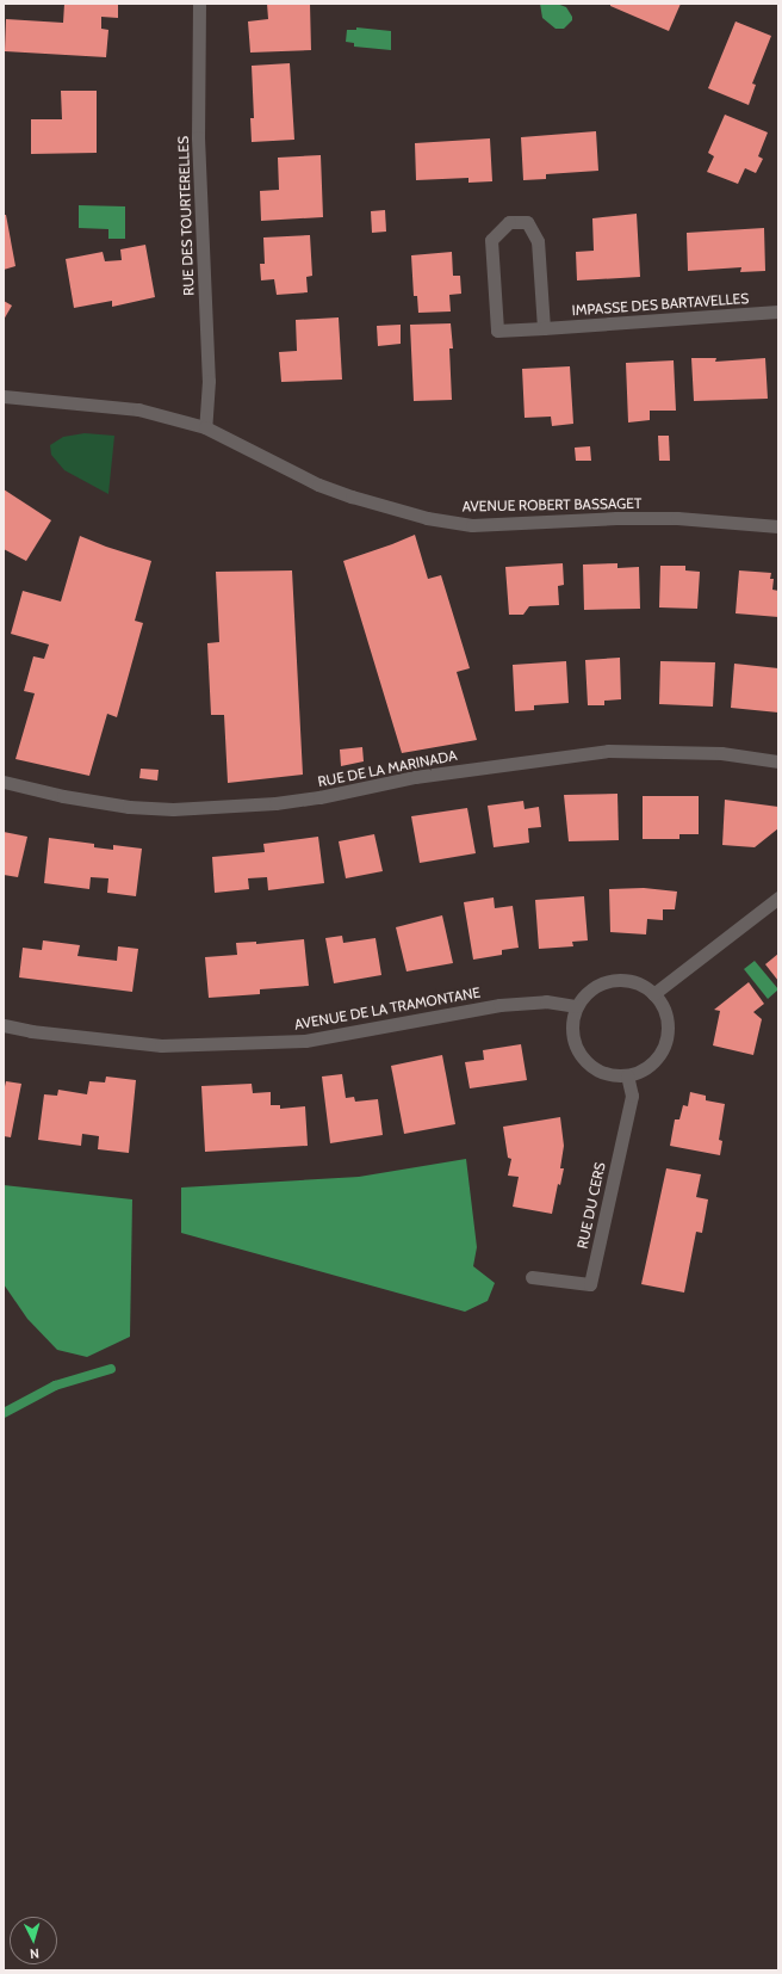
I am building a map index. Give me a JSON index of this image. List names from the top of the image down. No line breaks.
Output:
{"streets":{"street":["RUE DES TOURTERELLES","IMPASSE DES BARTAVELLES","AVENUE ROBERT BASSAGET","RUE DE LA MARINADA","AVENUE DE LA TRAMONTANE","RUE DU CERS"]},"crossings":[["RUE DES TOURTERELLES","AVENUE ROBERT BASSAGET"],["AVENUE DE LA TRAMONTANE","RUE DU CERS"]],"north":"bottom"}
